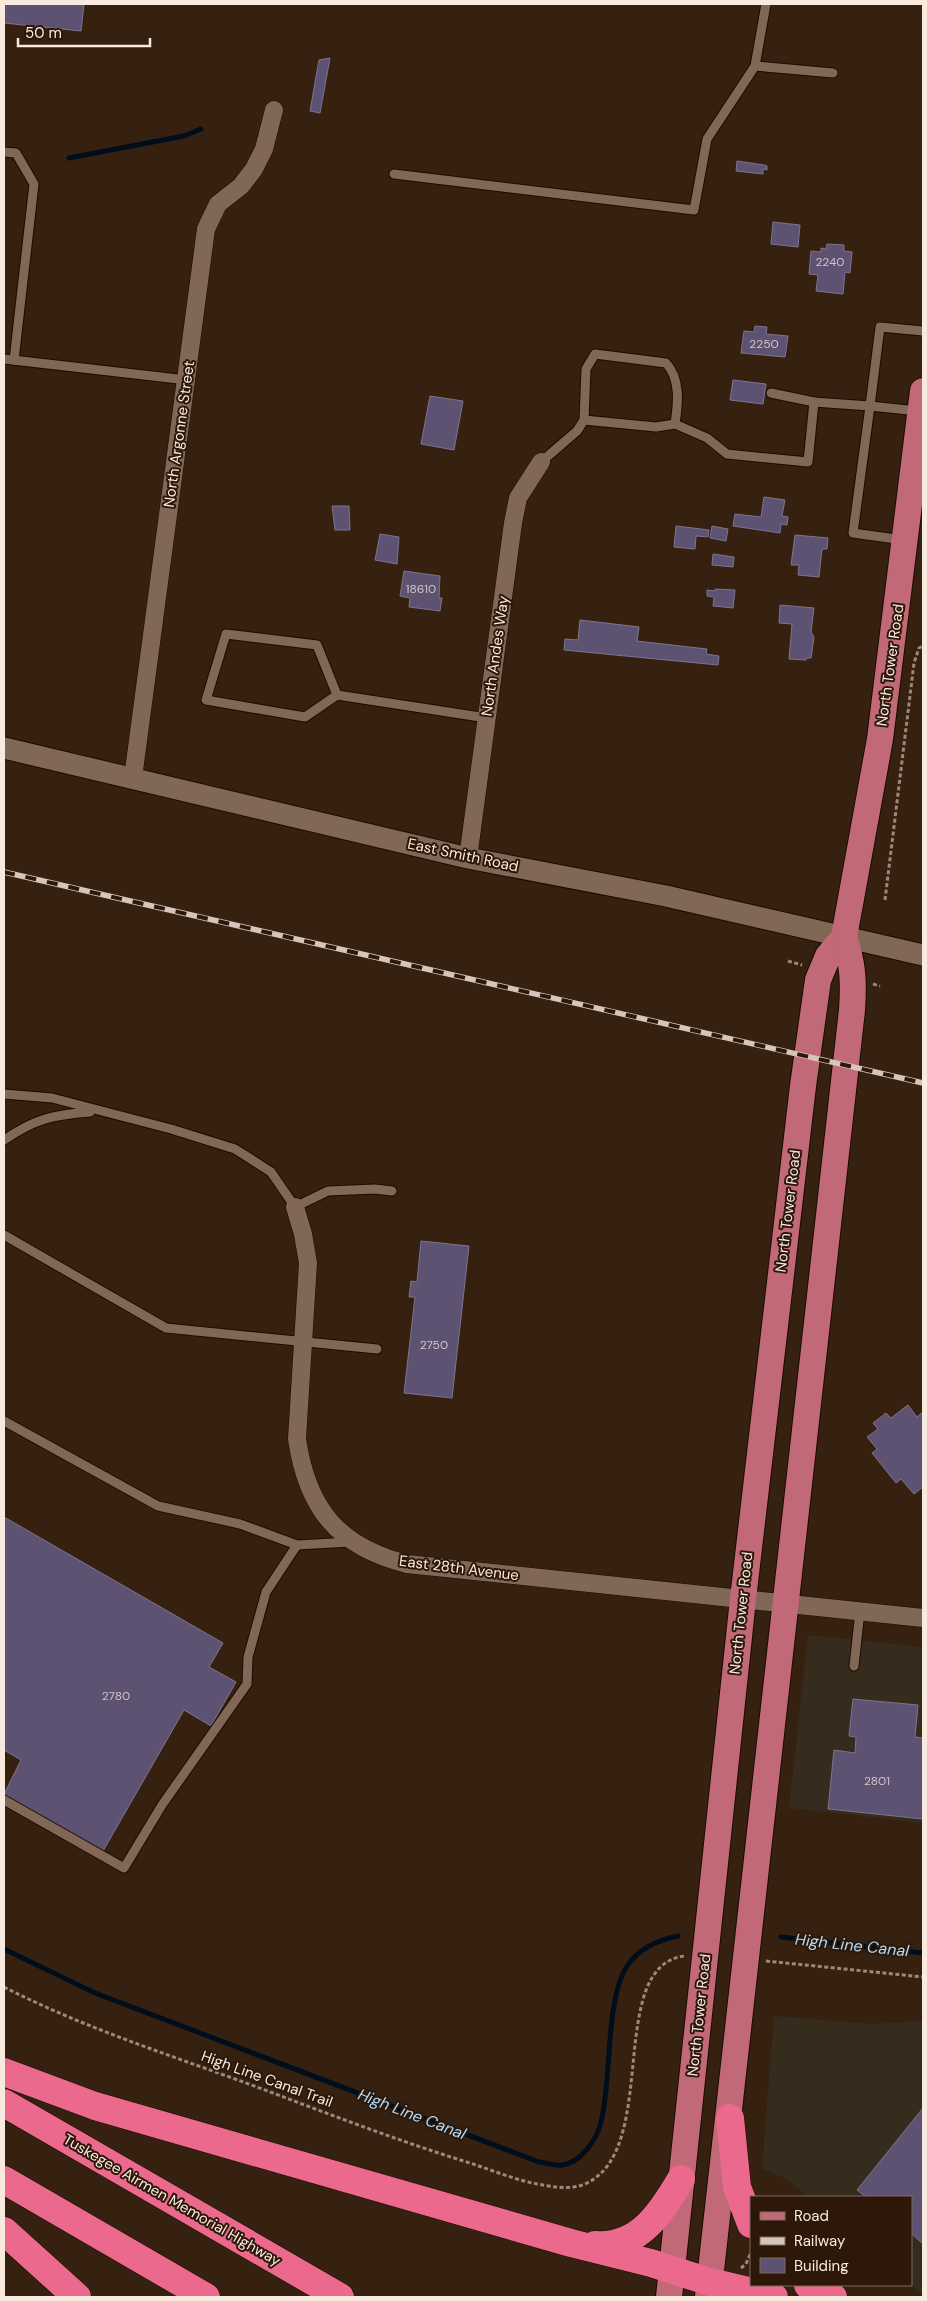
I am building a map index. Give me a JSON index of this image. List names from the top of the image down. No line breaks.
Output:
{"streets":{"highway":["Tuskegee Airmen Memorial Highway"],"main road":["North Tower Road"],"street":["North Argonne Street","North Andes Way","East Smith Road","East 28th Avenue"],"path":["High Line Canal Trail"]},"crossings":[["North Argonne Street","East Smith Road"],["North Andes Way","East Smith Road"],["North Tower Road","East Smith Road"],["North Tower Road","East 28th Avenue"]],"water":["High Line Canal"],"house_numbers":["2240","2250","18610","2750","2780","2801"],"legend":["Road","Railway","Building"],"scale_bar":"50 m"}
